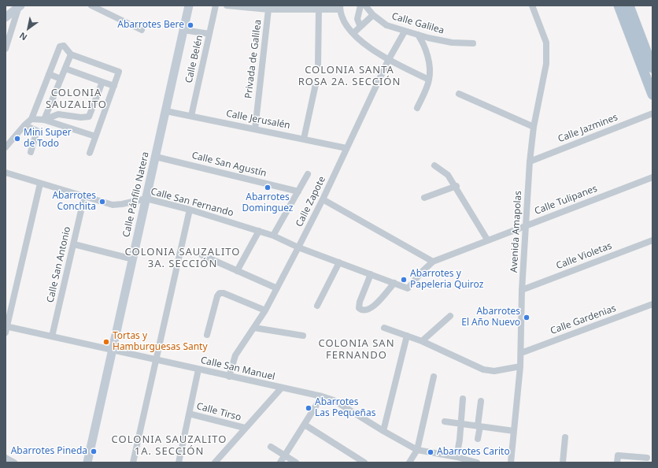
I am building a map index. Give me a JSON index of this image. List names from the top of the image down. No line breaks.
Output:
{"streets":{"main road":["Calle Pánfilo Natera"],"street":["Calle Galilea","Calle Belén","Privada de Galilea","Calle Jerusalén","Calle Jazmines","Calle San Agustín","Calle Tulipanes","Calle Zapote","Calle San Fernando","Avenida Amapolas","Calle Violetas","Calle San Antonio","Calle Gardenias","Calle San Manuel","Calle Tirso"]},"crossings":[["Calle Galilea","Calle Zapote"],["Calle Belén","Calle Jerusalén"],["Privada de Galilea","Calle Jerusalén"],["Calle Jerusalén","Calle Pánfilo Natera"],["Calle Jerusalén","Calle Zapote"],["Calle Jazmines","Avenida Amapolas"],["Calle San Agustín","Calle Pánfilo Natera"],["Calle Pánfilo Natera","Calle San Fernando"],["Calle Pánfilo Natera","Calle San Manuel"],["Calle Tulipanes","Calle San Fernando"],["Calle Tulipanes","Avenida Amapolas"],["Calle Zapote","Calle San Fernando"],["Calle Zapote","Calle San Manuel"],["Calle San Fernando","Calle San Antonio"],["Avenida Amapolas","Calle Violetas"],["Avenida Amapolas","Calle Gardenias"],["Calle San Antonio","Calle San Manuel"]],"districts":["COLONIA SANTA ROSA 2A. SECCIÓN","COLONIA SAUZALITO","COLONIA SAUZALITO 3A. SECCIÓN","COLONIA SAN FERNANDO","COLONIA SAUZALITO 1A. SECCIÓN"],"places":["Abarrotes Bere","Mini Super de Todo","Abarrotes Dominguez","Abarrotes Conchita","Abarrotes y Papeleria Quiroz","Abarrotes El Año Nuevo","Tortas y Hamburguesas Santy","Abarrotes Las Pequeñas","Abarrotes Pineda","Abarrotes Carito"],"north":"bottom left"}
